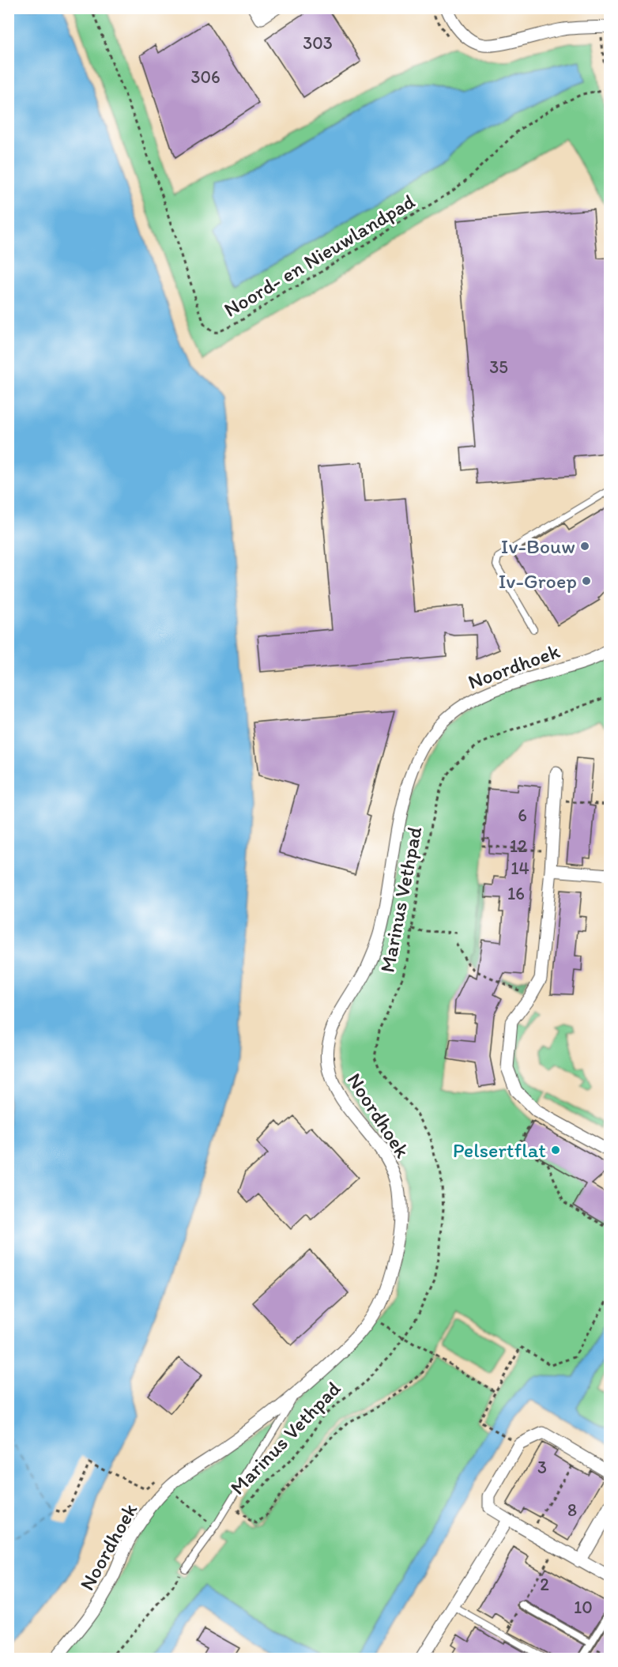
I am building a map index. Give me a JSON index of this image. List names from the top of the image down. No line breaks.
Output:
{"streets":{"street":["Noordhoek"],"lane":["Marinus Vethpad"],"path":["Noord- en Nieuwlandpad"]},"crossings":[["Noordhoek","Marinus Vethpad"]],"places":["Iv-Bouw","Iv-Groep","Pelsertflat"],"house_numbers":["303","306","35","6","12","14","16","3","8","2","10"]}
